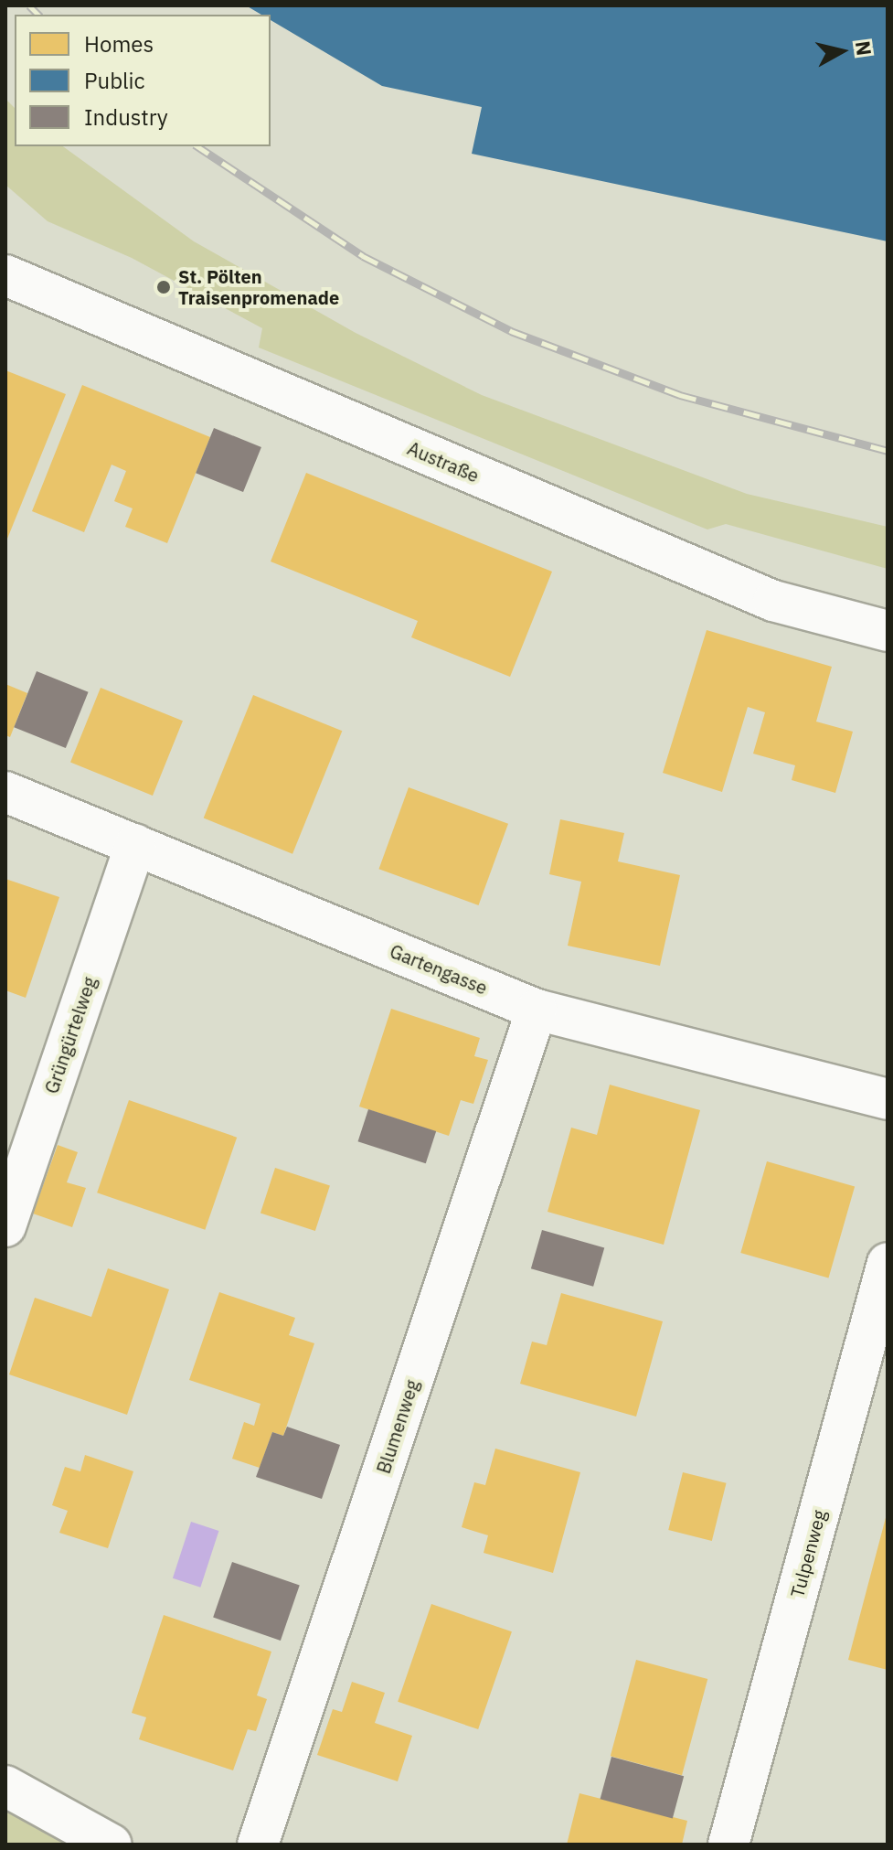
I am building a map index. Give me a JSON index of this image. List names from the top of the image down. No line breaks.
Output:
{"streets":{"street":["Austraße","Gartengasse","Grüngürtelweg","Blumenweg","Tulpenweg"]},"crossings":[["Gartengasse","Grüngürtelweg"],["Gartengasse","Blumenweg"]],"places":["St. Pölten Traisenpromenade"],"legend":["Homes","Public","Industry"],"north":"right"}
